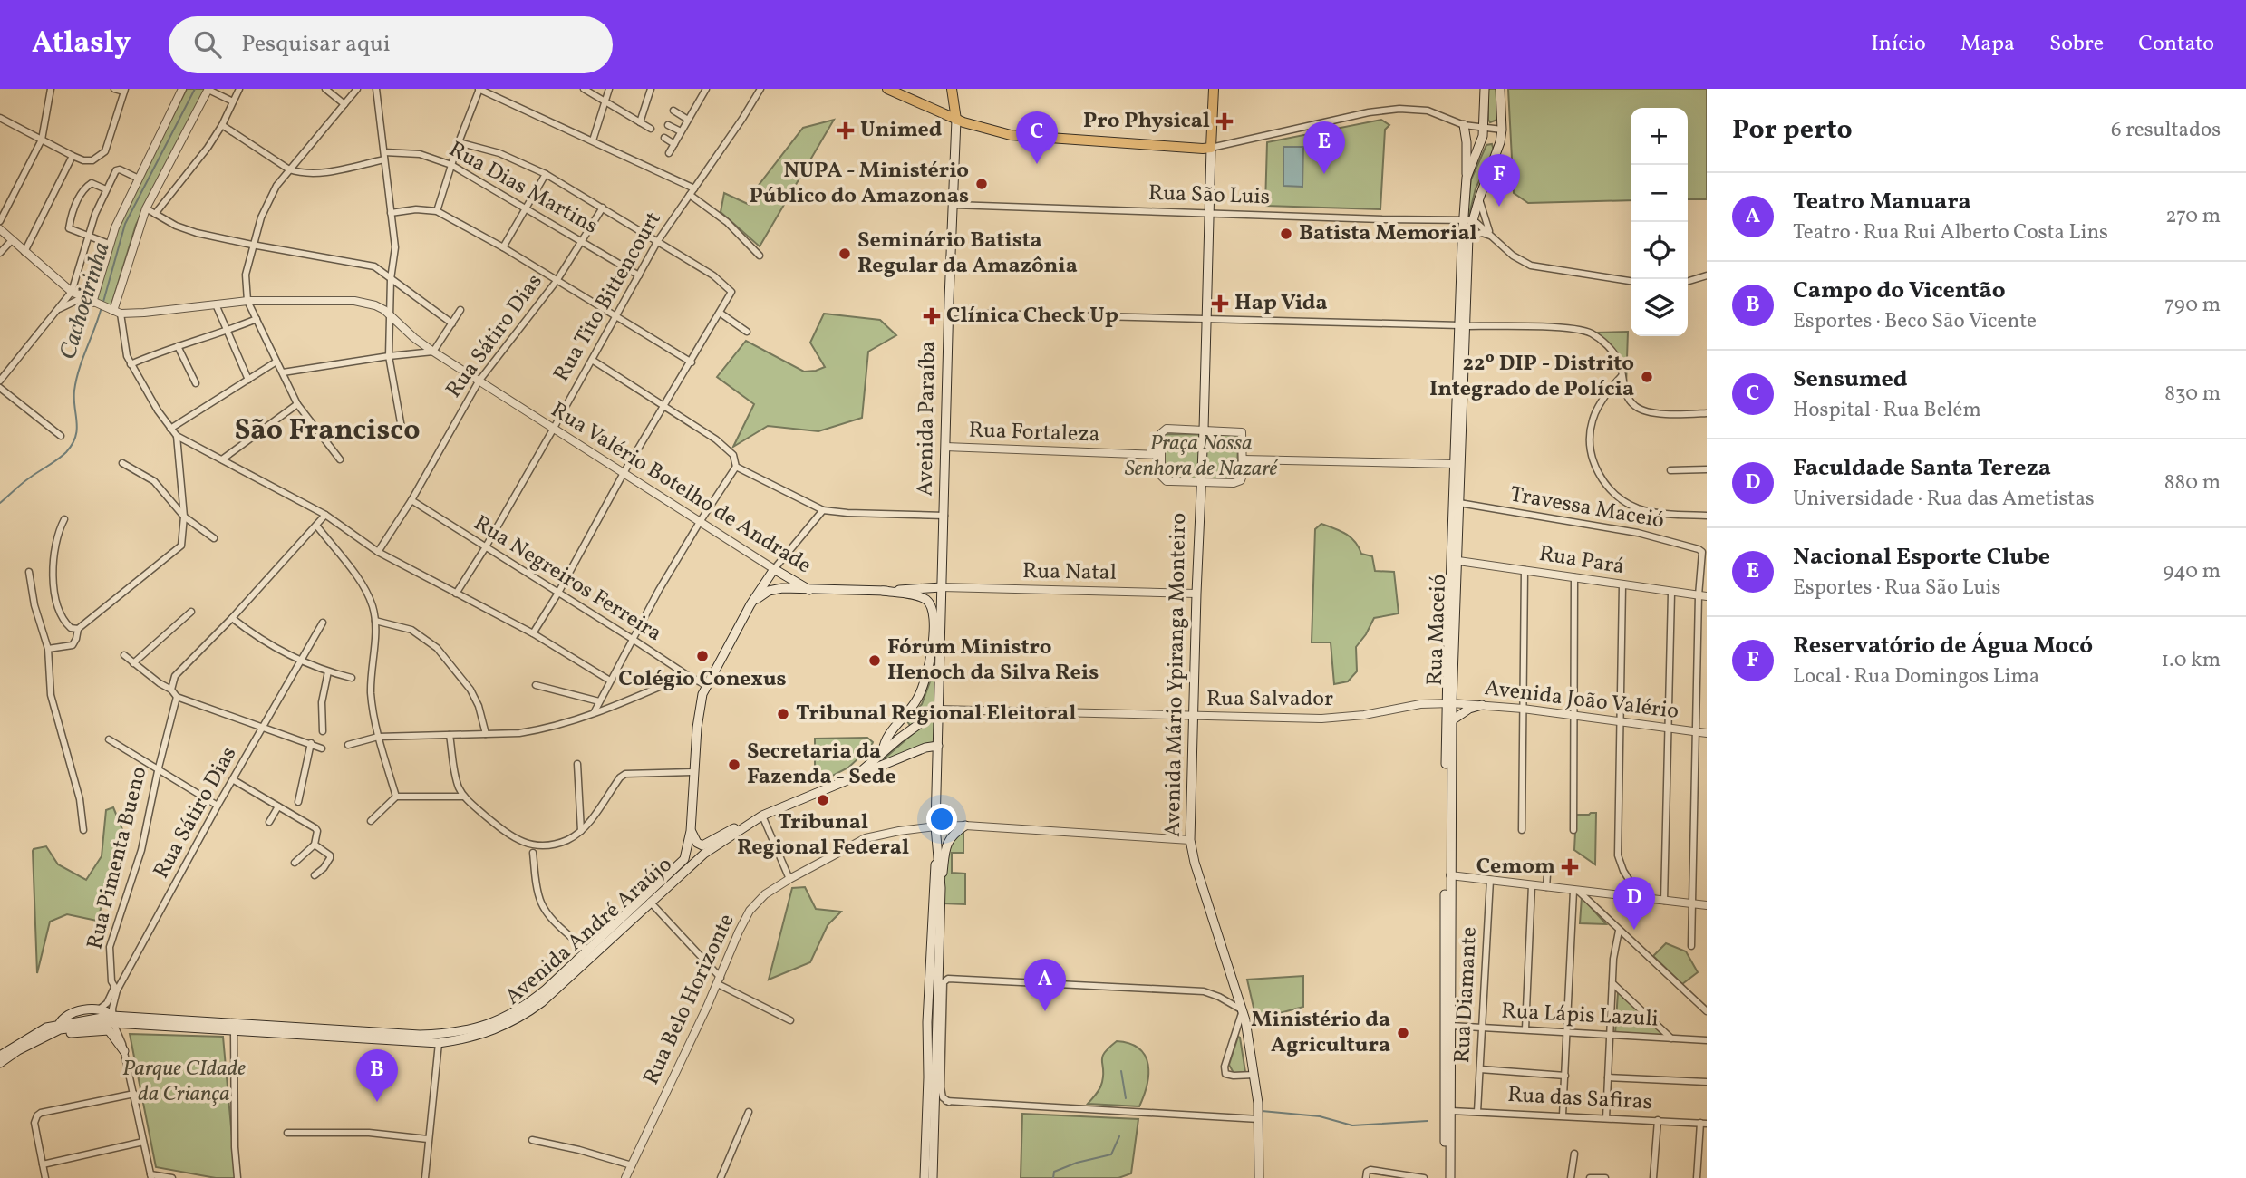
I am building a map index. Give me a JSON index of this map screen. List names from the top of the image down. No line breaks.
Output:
{"streets":{"main road":["Avenida Paraíba","Rua Valério Botelho de Andrade","Rua Maceió","Avenida Mário Ypiranga Monteiro","Avenida André Araújo"],"street":["Rua Dias Martins","Rua São Luis","Rua Tito Bittencourt","Rua Sátiro Dias","Rua Fortaleza","Travessa Maceió","Rua Pará","Rua Natal","Rua Negreiros Ferreira","Rua Salvador","Avenida João Valério","Rua Pimenta Bueno","Rua Diamante","Rua Belo Horizonte","Rua Lápis Lazuli","Rua das Safiras"]},"crossings":[["Rua Dias Martins","Rua Tito Bittencourt"],["Rua Dias Martins","Rua Sátiro Dias"],["Rua São Luis","Avenida Paraíba"],["Rua São Luis","Rua Maceió"],["Rua São Luis","Avenida Mário Ypiranga Monteiro"],["Rua Tito Bittencourt","Rua Valério Botelho de Andrade"],["Rua Tito Bittencourt","Rua Negreiros Ferreira"],["Rua Sátiro Dias","Rua Valério Botelho de Andrade"],["Rua Sátiro Dias","Rua Negreiros Ferreira"],["Rua Sátiro Dias","Rua Pimenta Bueno"],["Rua Sátiro Dias","Avenida André Araújo"],["Avenida Paraíba","Rua Fortaleza"],["Avenida Paraíba","Rua Valério Botelho de Andrade"],["Avenida Paraíba","Rua Natal"],["Avenida Paraíba","Rua Salvador"],["Avenida Paraíba","Avenida André Araújo"],["Avenida Paraíba","Rua Belo Horizonte"],["Rua Valério Botelho de Andrade","Rua Natal"],["Travessa Maceió","Rua Pará"],["Travessa Maceió","Rua Maceió"],["Rua Pará","Rua Maceió"],["Rua Natal","Avenida Mário Ypiranga Monteiro"],["Rua Maceió","Rua Salvador"],["Rua Maceió","Avenida João Valério"],["Rua Maceió","Rua Lápis Lazuli"],["Rua Maceió","Rua das Safiras"],["Avenida Mário Ypiranga Monteiro","Rua Salvador"],["Avenida Mário Ypiranga Monteiro","Rua Belo Horizonte"],["Rua Salvador","Avenida João Valério"],["Rua Salvador","Avenida André Araújo"],["Rua Diamante","Rua Lápis Lazuli"],["Rua Diamante","Rua das Safiras"]],"districts":["São Francisco"],"water":["Cachoeirinha"],"parks":["Praça Nossa Senhora de Nazaré","Parque CIdade da Criança"],"places":{"health":["Pro Physical","Unimed","Hap Vida","Clínica Check Up","Cemom"],"other":["NUPA - Ministério Público do Amazonas","Batista Memorial","Seminário Batista Regular da Amazônia","22º DIP - Distrito Integrado de Polícia","Colégio Conexus","Fórum Ministro Henoch da Silva Reis","Tribunal Regional Eleitoral","Secretaria da Fazenda - Sede","Tribunal Regional Federal","Ministério da Agricultura"]},"page":{"header":"Atlasly","search":"Pesquisar aqui","nav":["Início","Mapa","Sobre","Contato"],"heading":["Por perto","6 resultados"],"map_buttons":["+","−"],"pins":["C","E","F","D","A","B"],"list":[{"mark":"A","name":"Teatro Manuara","note":"Teatro · Rua Rui Alberto Costa Lins","value":"270 m"},{"mark":"B","name":"Campo do Vicentão","note":"Esportes · Beco São Vicente","value":"790 m"},{"mark":"C","name":"Sensumed","note":"Hospital · Rua Belém","value":"830 m"},{"mark":"D","name":"Faculdade Santa Tereza","note":"Universidade · Rua das Ametistas","value":"880 m"},{"mark":"E","name":"Nacional Esporte Clube","note":"Esportes · Rua São Luis","value":"940 m"},{"mark":"F","name":"Reservatório de Água Mocó","note":"Local · Rua Domingos Lima","value":"1.0 km"}]}}
